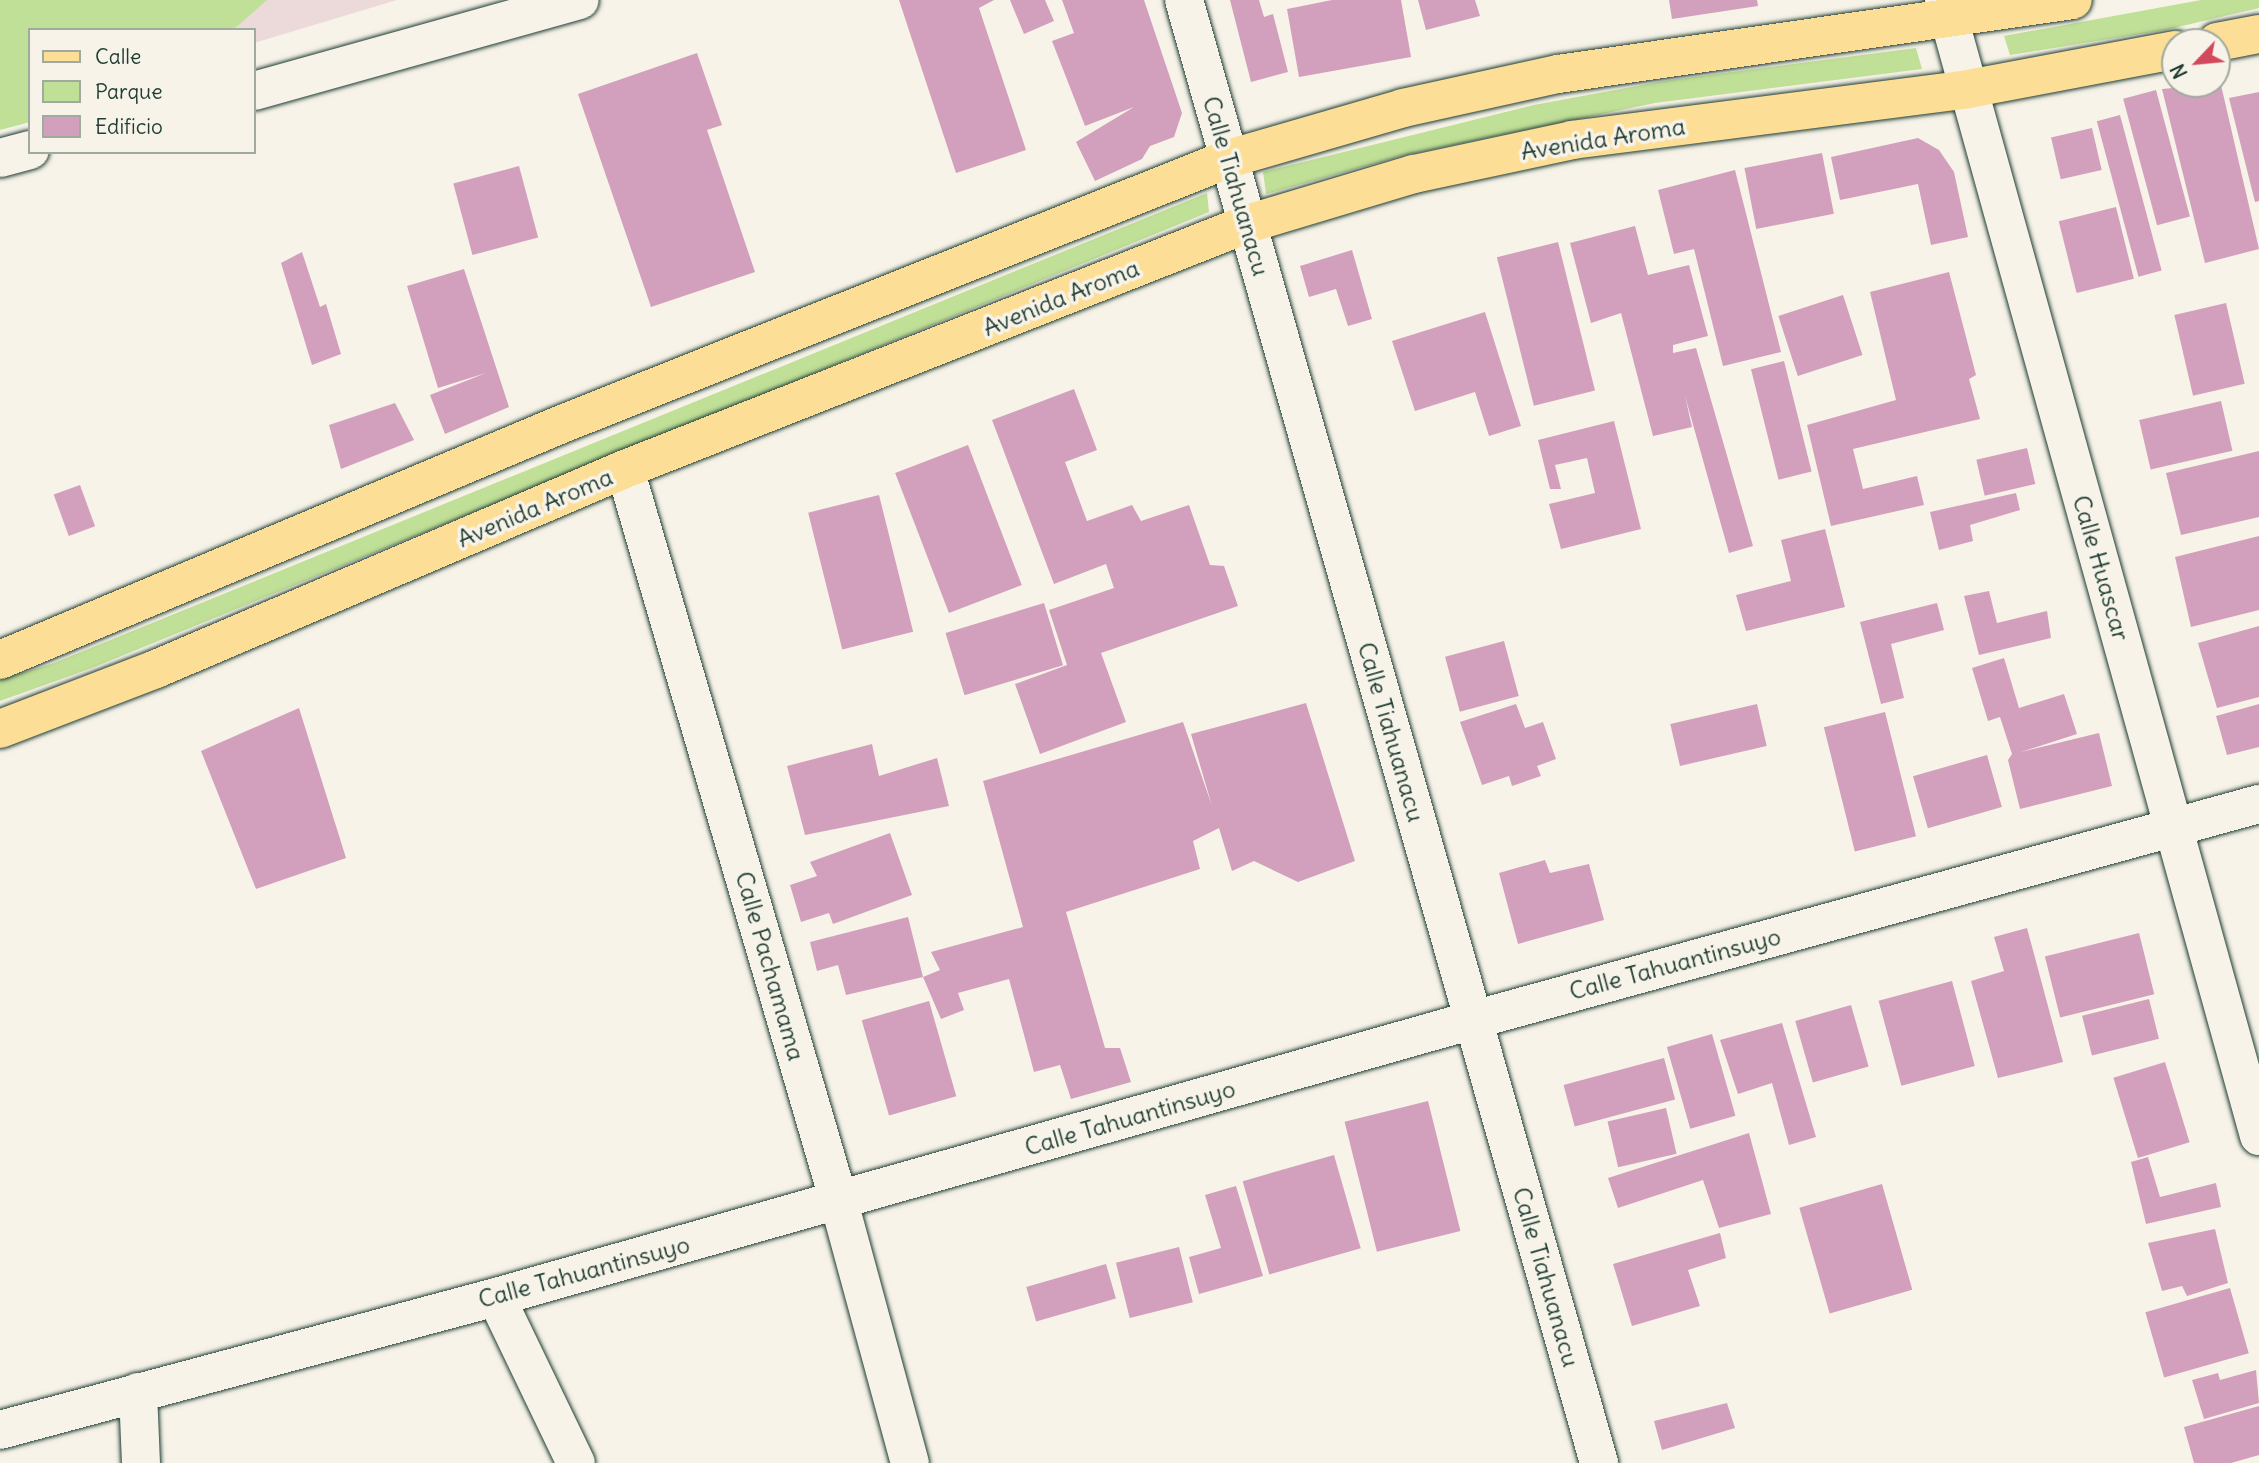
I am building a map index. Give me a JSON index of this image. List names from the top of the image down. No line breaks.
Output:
{"streets":{"main road":["Avenida Aroma"],"street":["Calle Tiahuanacu","Calle Huascar","Calle Tahuantinsuyo","Calle Pachamama"]},"crossings":[["Avenida Aroma","Calle Tiahuanacu"],["Avenida Aroma","Calle Huascar"],["Avenida Aroma","Calle Pachamama"],["Calle Tiahuanacu","Calle Tahuantinsuyo"],["Calle Huascar","Calle Tahuantinsuyo"],["Calle Tahuantinsuyo","Calle Pachamama"]],"legend":["Calle","Parque","Edificio"],"north":"bottom left"}
